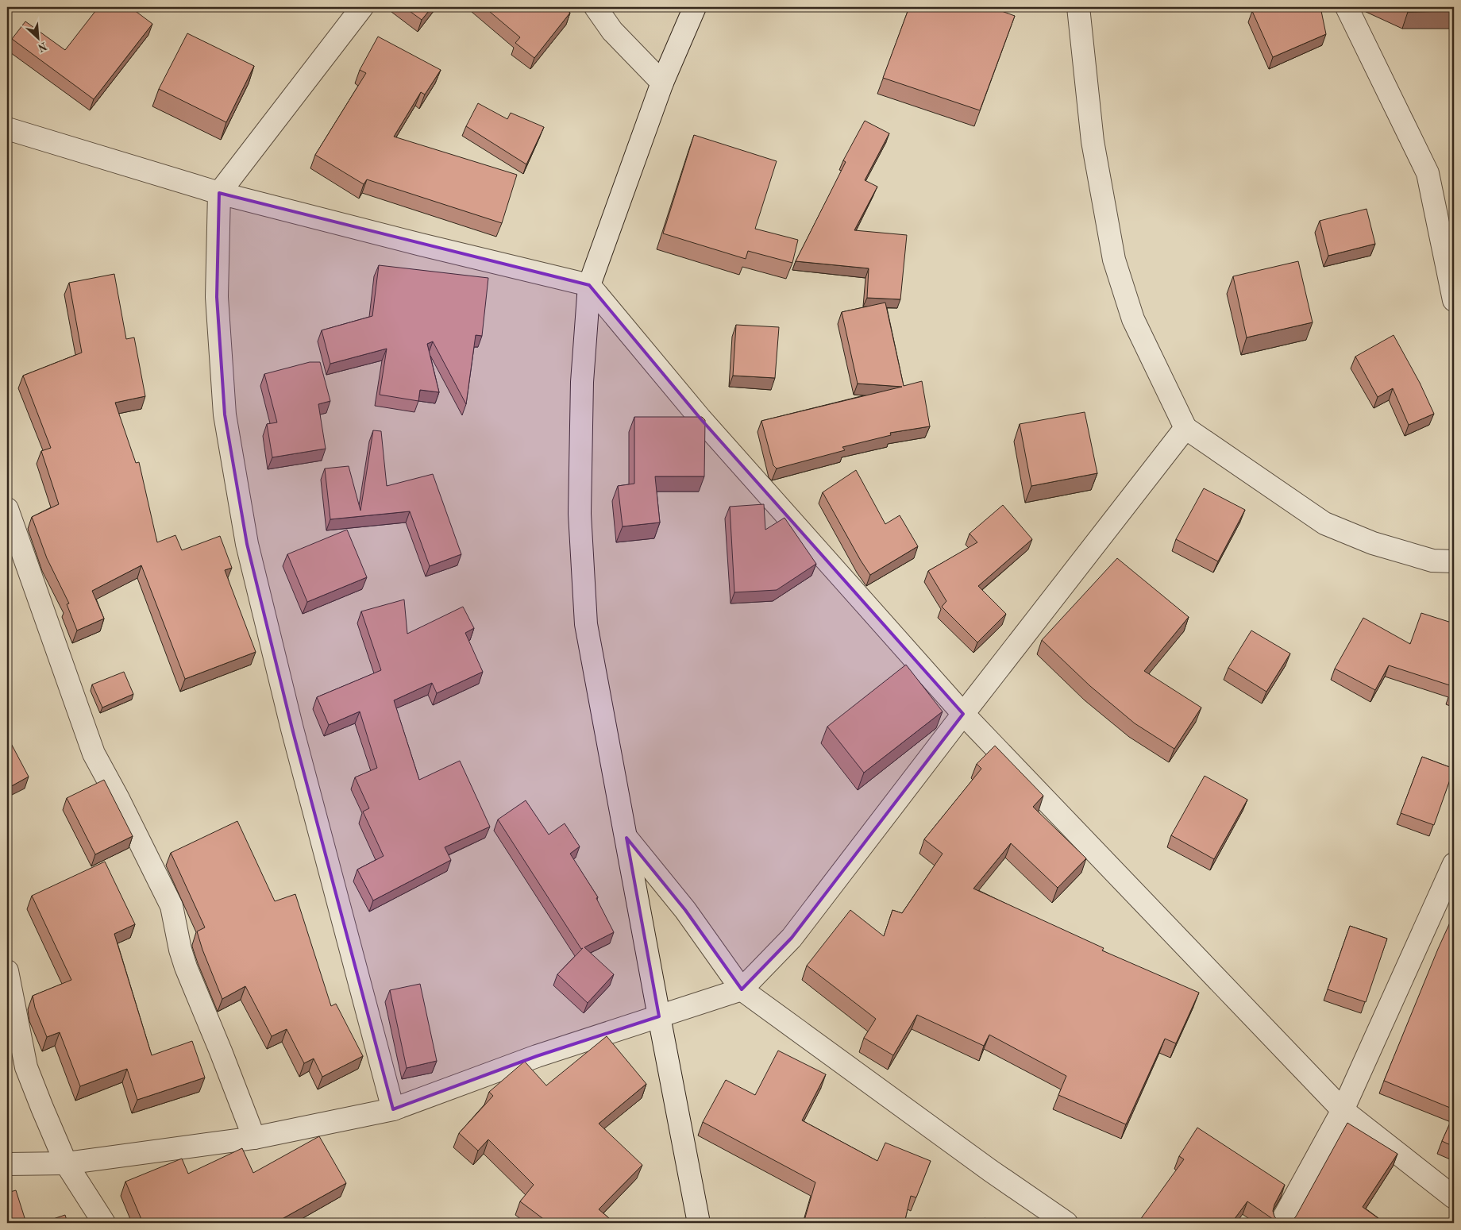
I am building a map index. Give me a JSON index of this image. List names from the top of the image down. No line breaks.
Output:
{"north":"bottom right"}
